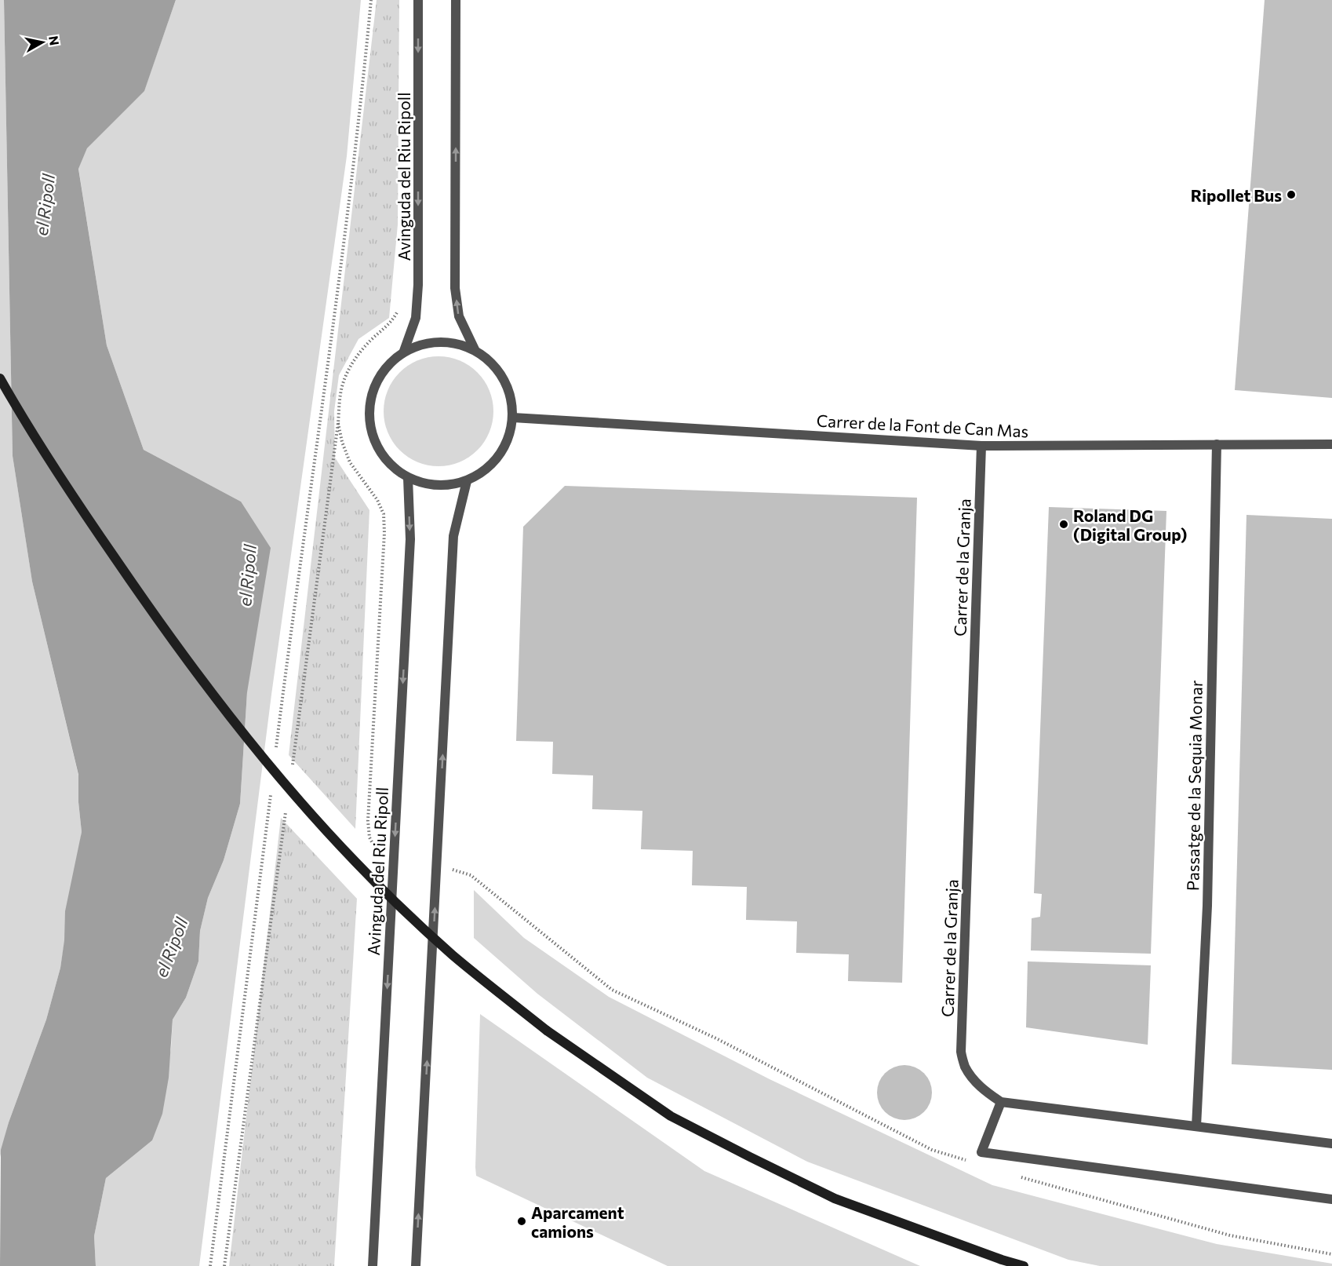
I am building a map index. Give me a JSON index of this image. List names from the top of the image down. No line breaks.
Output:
{"streets":{"street":["Avinguda del Riu Ripoll","Carrer de la Font de Can Mas","Carrer de la Granja","Passatge de la Sequia Monar"]},"crossings":[["Avinguda del Riu Ripoll","Carrer de la Font de Can Mas"],["Carrer de la Font de Can Mas","Carrer de la Granja"],["Carrer de la Font de Can Mas","Passatge de la Sequia Monar"],["Carrer de la Granja","Passatge de la Sequia Monar"]],"water":["el Ripoll"],"places":["Ripollet Bus","Roland DG (Digital Group)","Aparcament camions"],"north":"right"}
